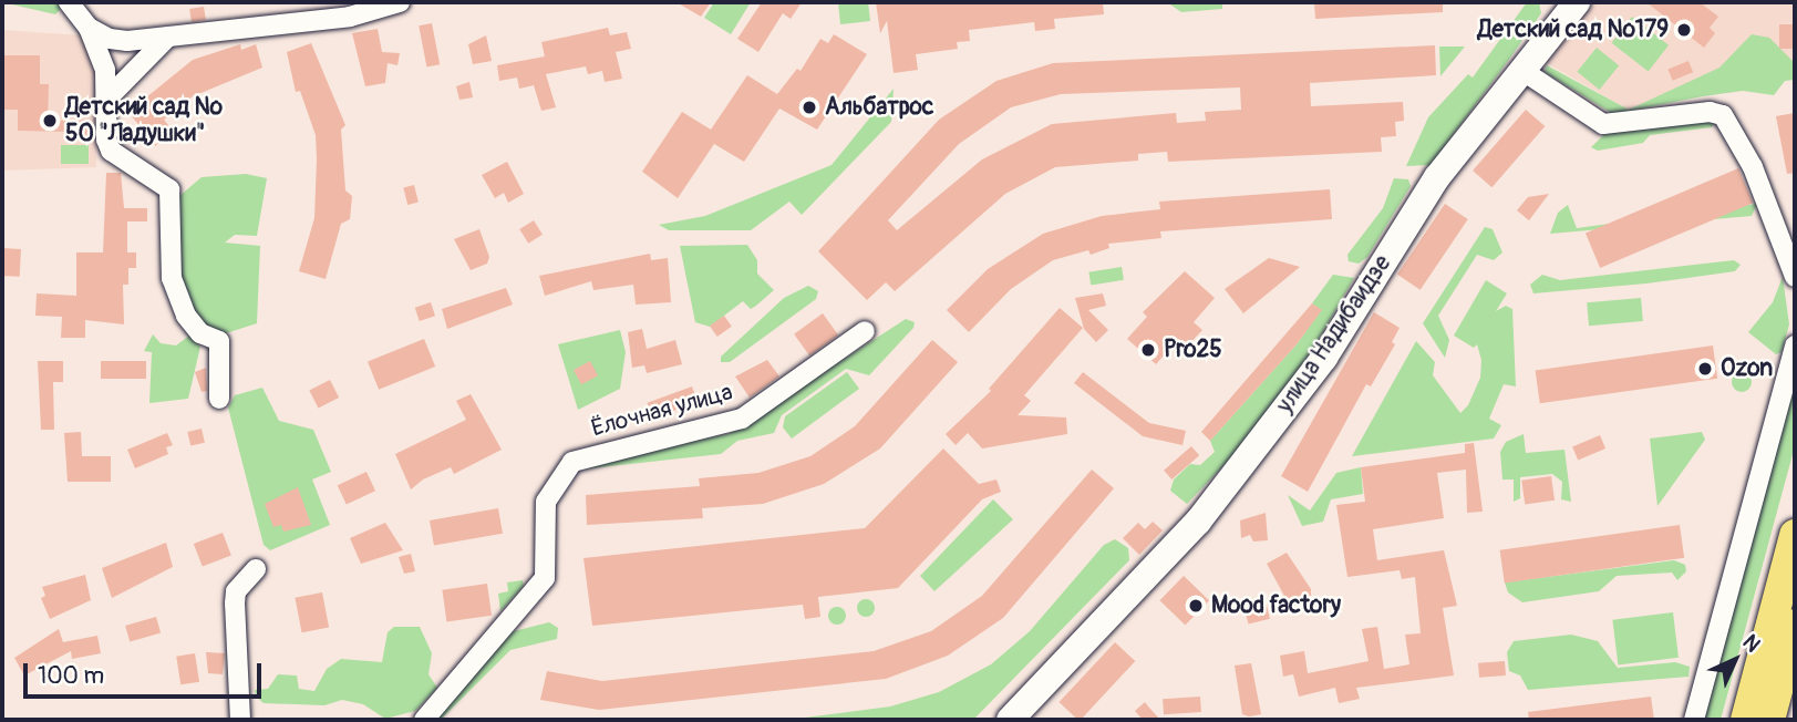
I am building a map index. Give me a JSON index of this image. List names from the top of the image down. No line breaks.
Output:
{"streets":{"main road":["улица Надибаидзе"],"street":["Ёлочная улица"]},"places":["Детский сад №179","Альбатрос","Детский сад № 50 \"Ладушки\"","Pro25","Ozon","Mood factory"],"scale_bar":"100 m","north":"top right"}
